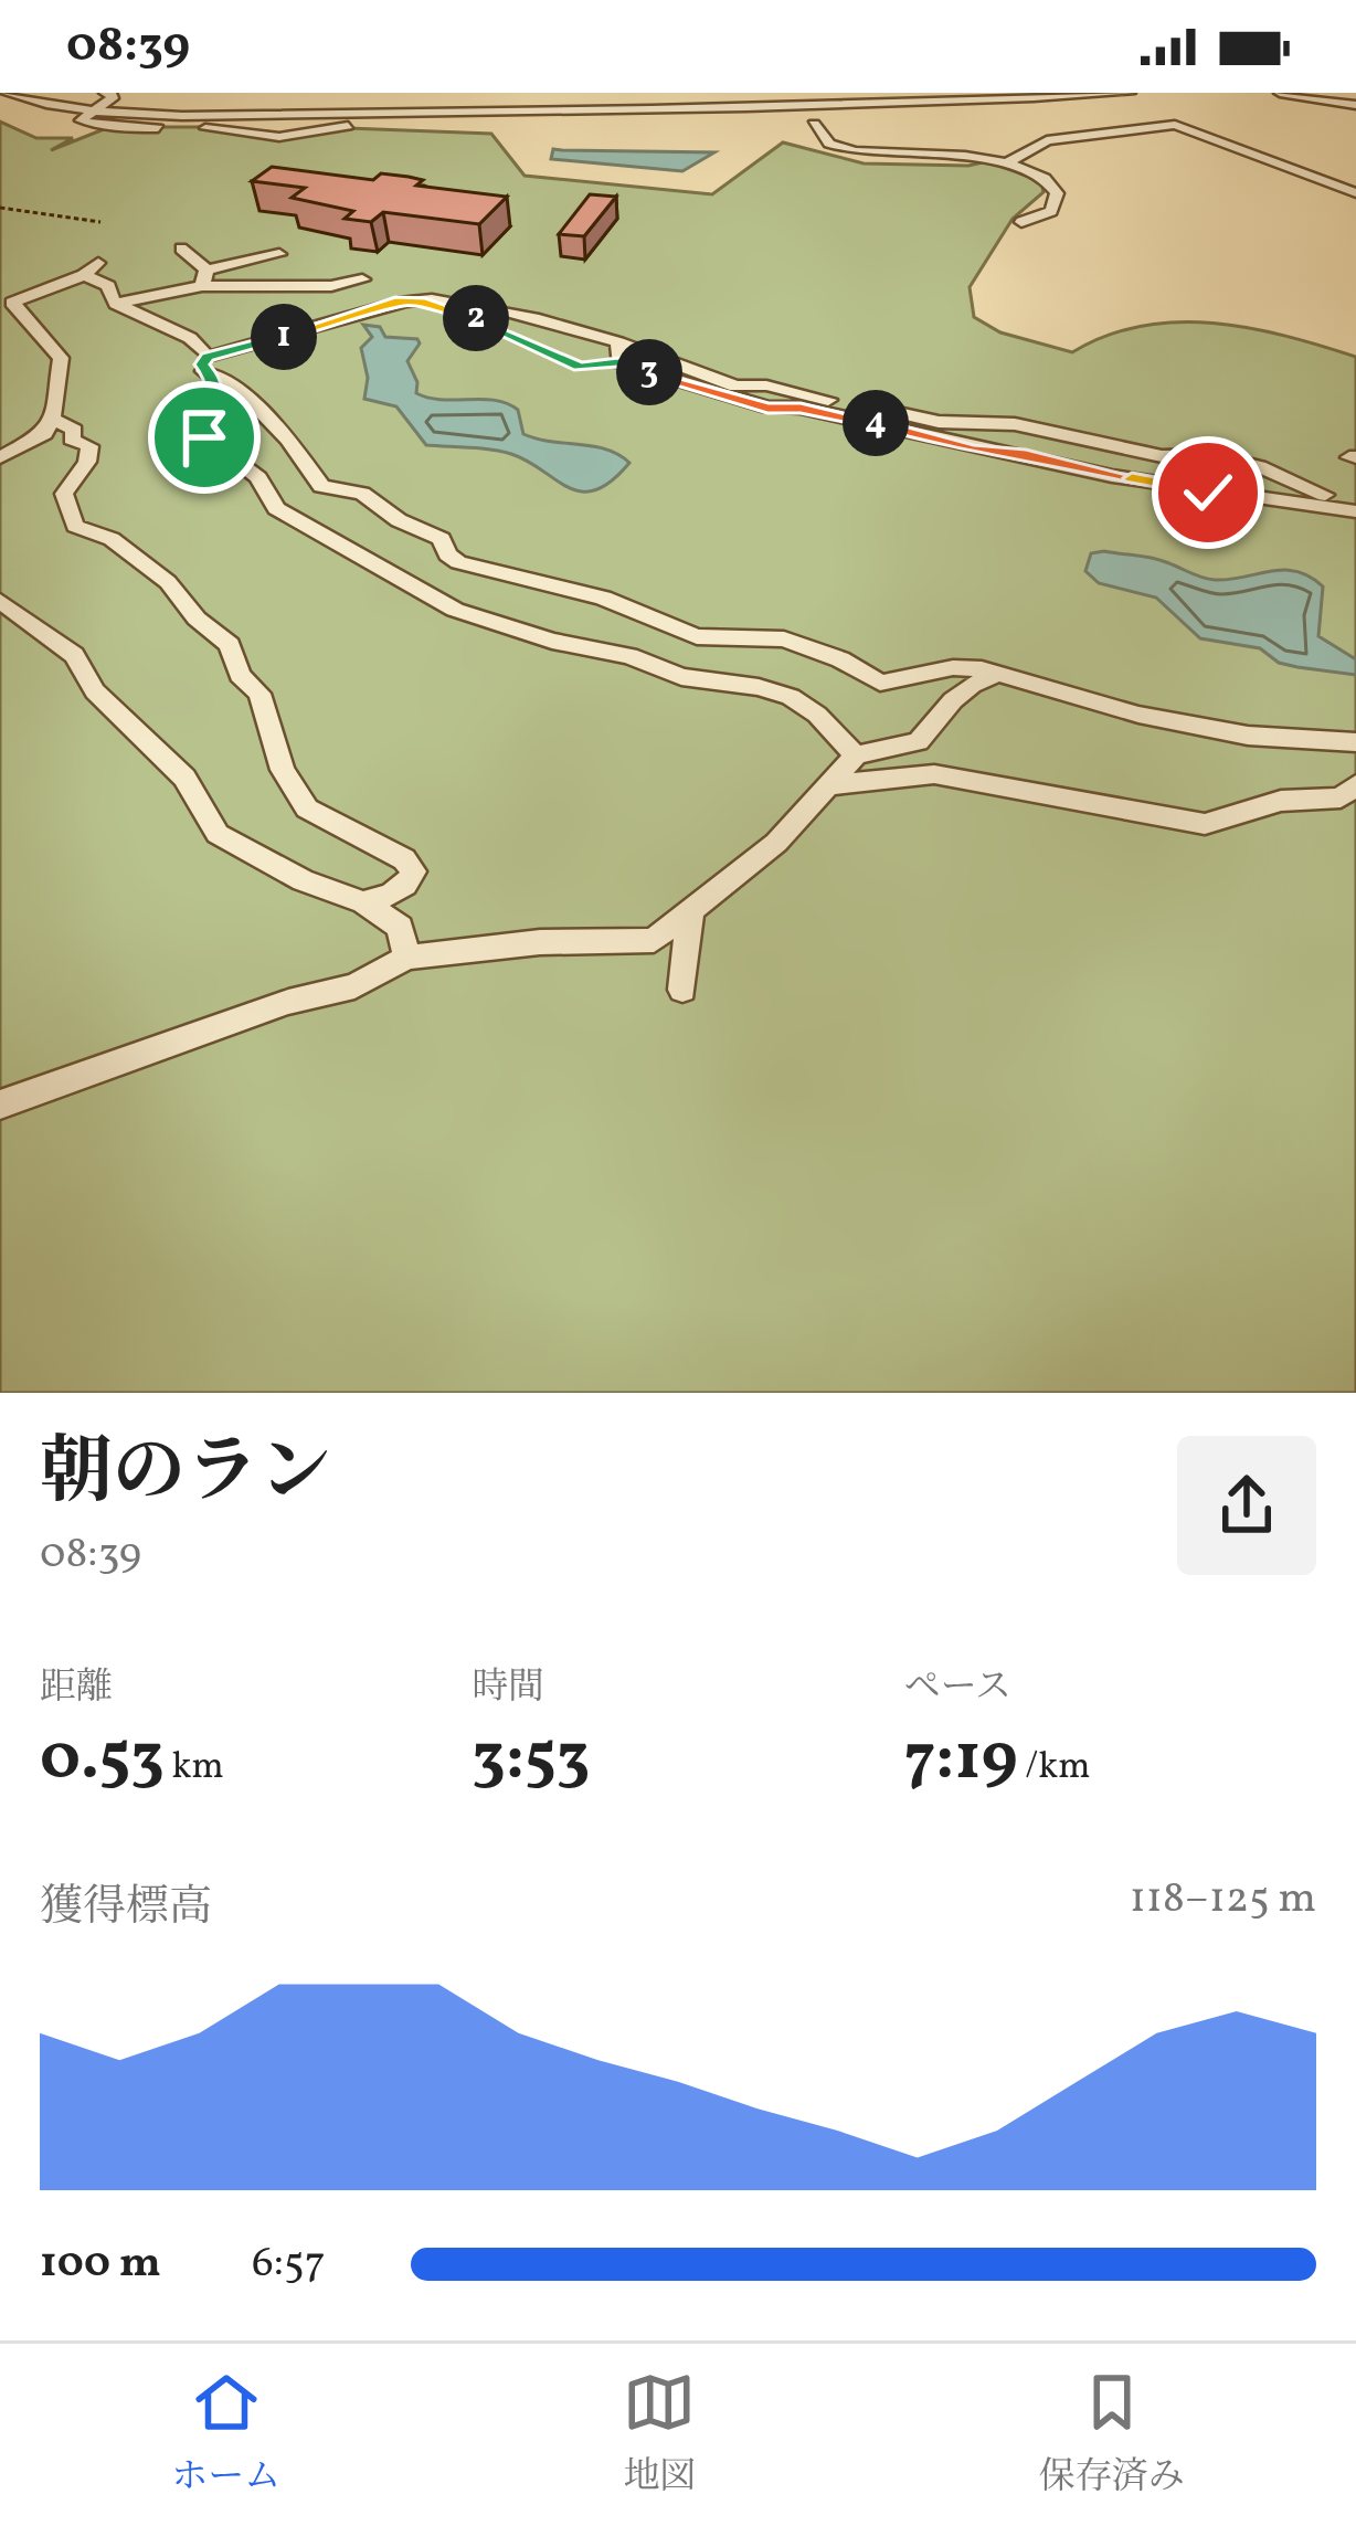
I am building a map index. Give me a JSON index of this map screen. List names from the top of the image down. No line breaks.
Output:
{"page":{"status":"08:39","pins":["2","1","3","4"],"heading":["朝のラン","08:39"],"stats":[["距離","0.53 km"],["時間","3:53"],["ペース","7:19 /km"]],"chart":["獲得標高","118–125 m"],"list":[{"name":"100 m","note":"6:57"}],"tabs":["ホーム","地図","保存済み"]}}
